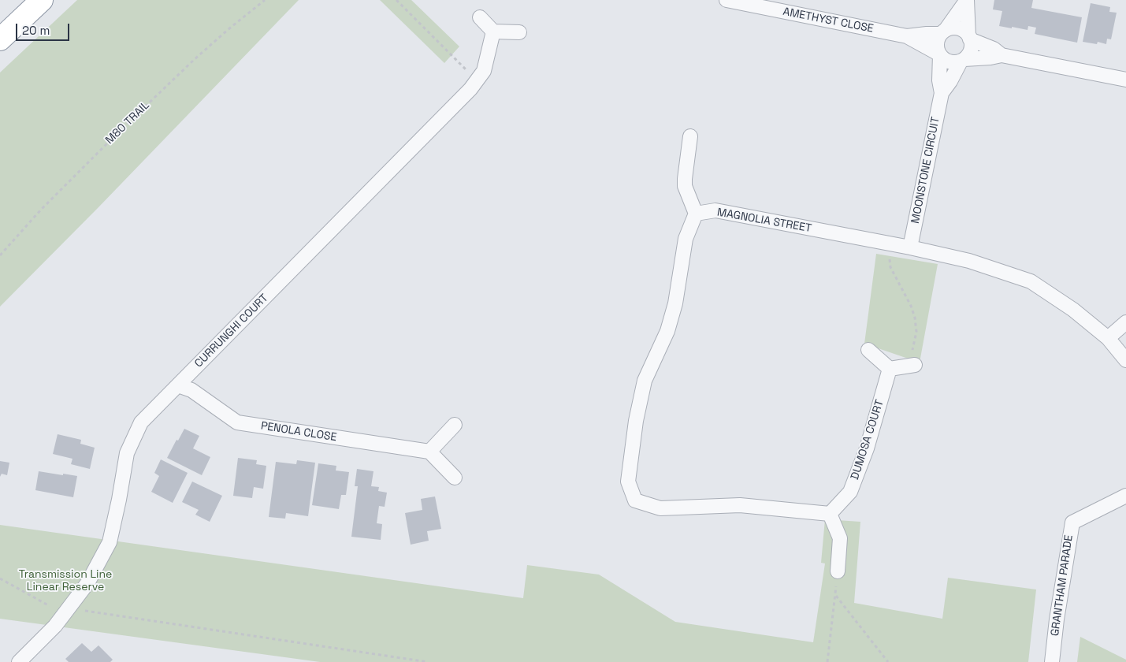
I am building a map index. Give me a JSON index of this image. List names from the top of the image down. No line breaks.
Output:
{"streets":{"street":["AMETHYST CLOSE","MOONSTONE CIRCUIT","MAGNOLIA STREET","CURRUNGHI COURT","PENOLA CLOSE","DUMOSA COURT","GRANTHAM PARADE"],"path":["M80 TRAIL"]},"crossings":[["AMETHYST CLOSE","MOONSTONE CIRCUIT"],["MOONSTONE CIRCUIT","MAGNOLIA STREET"],["CURRUNGHI COURT","PENOLA CLOSE"]],"parks":["Transmission Line Linear Reserve"],"scale_bar":"20 m"}
